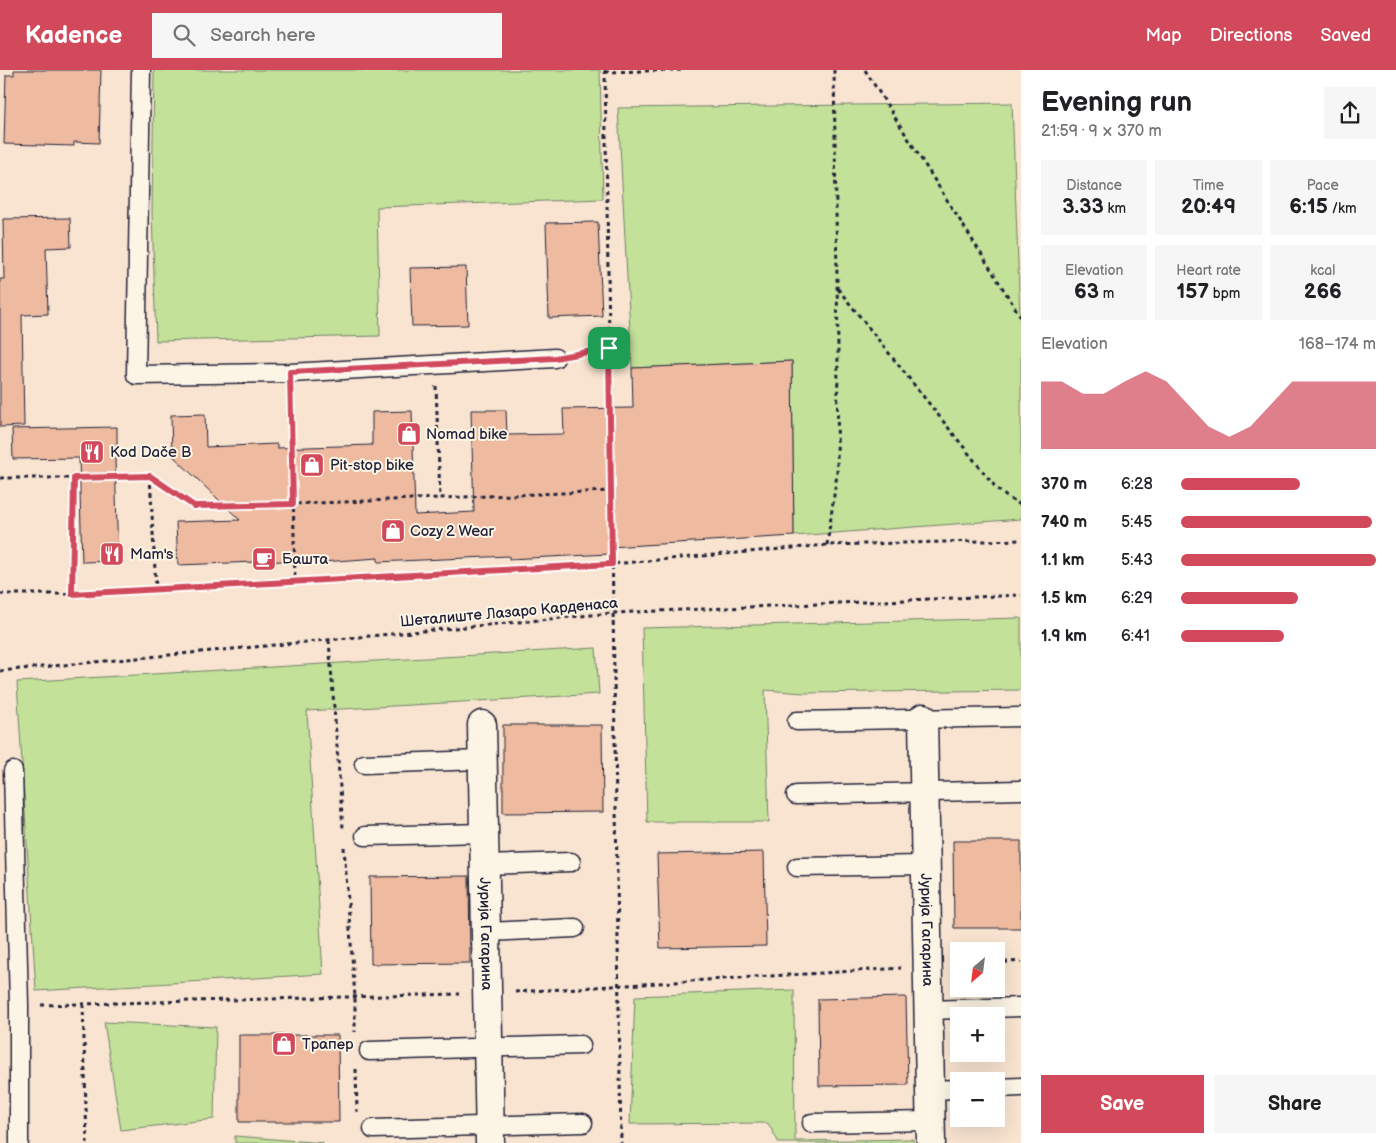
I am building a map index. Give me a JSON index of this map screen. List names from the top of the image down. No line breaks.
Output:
{"streets":{"street":["Јурија Гагарина"],"path":["Шеталиште Лазаро Карденаса"]},"places":{"shop":["Nomad bike","Pit-stop bike","Cozy 2 Wear","Трапер"],"restaurant":["Kod Dače B","Mam's"],"cafe":["Башта"]},"north":"bottom left","page":{"header":"Kadence","search":"Search here","nav":["Map","Directions","Saved"],"heading":["Evening run","21:59 · 9 × 370 m"],"stats":[["Distance","3.33 km"],["Time","20:49"],["Pace","6:15 /km"],["Elevation","63 m"],["Heart rate","157 bpm"],["kcal","266"]],"chart":["Elevation","168–174 m"],"list":[{"name":"370 m","note":"6:28"},{"name":"740 m","note":"5:45"},{"name":"1.1 km","note":"5:43"},{"name":"1.5 km","note":"6:29"},{"name":"1.9 km","note":"6:41"}],"map_buttons":["+","−"],"buttons":["Save","Share"]}}
